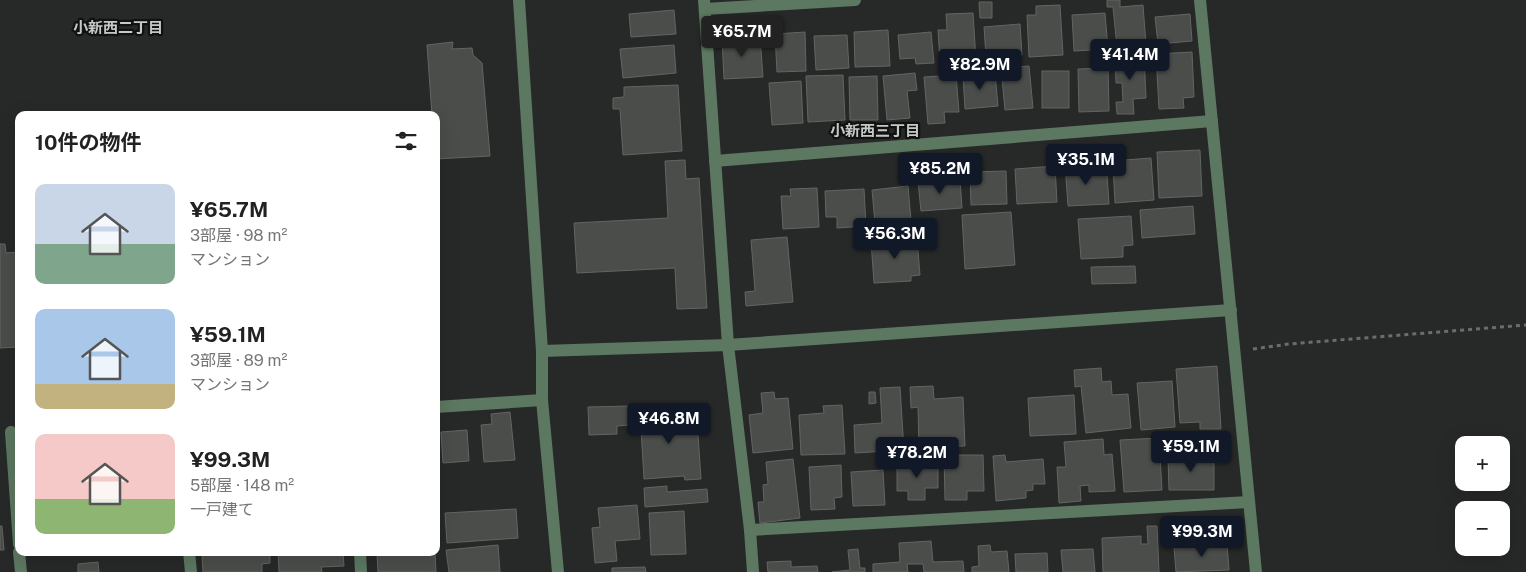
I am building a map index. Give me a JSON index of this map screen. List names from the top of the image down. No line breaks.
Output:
{"districts":["小新西二丁目","小新西三丁目"],"page":{"price":["¥65.7M","¥41.4M","¥82.9M","¥35.1M","¥85.2M","¥56.3M","¥46.8M","¥59.1M","¥78.2M","¥99.3M"],"heading":"10件の物件","list":[{"name":"¥65.7M","note":"3部屋 · 98 m² · マンション"},{"name":"¥59.1M","note":"3部屋 · 89 m² · マンション"},{"name":"¥99.3M","note":"5部屋 · 148 m² · 一戸建て"}],"map_buttons":["+","−"]}}
